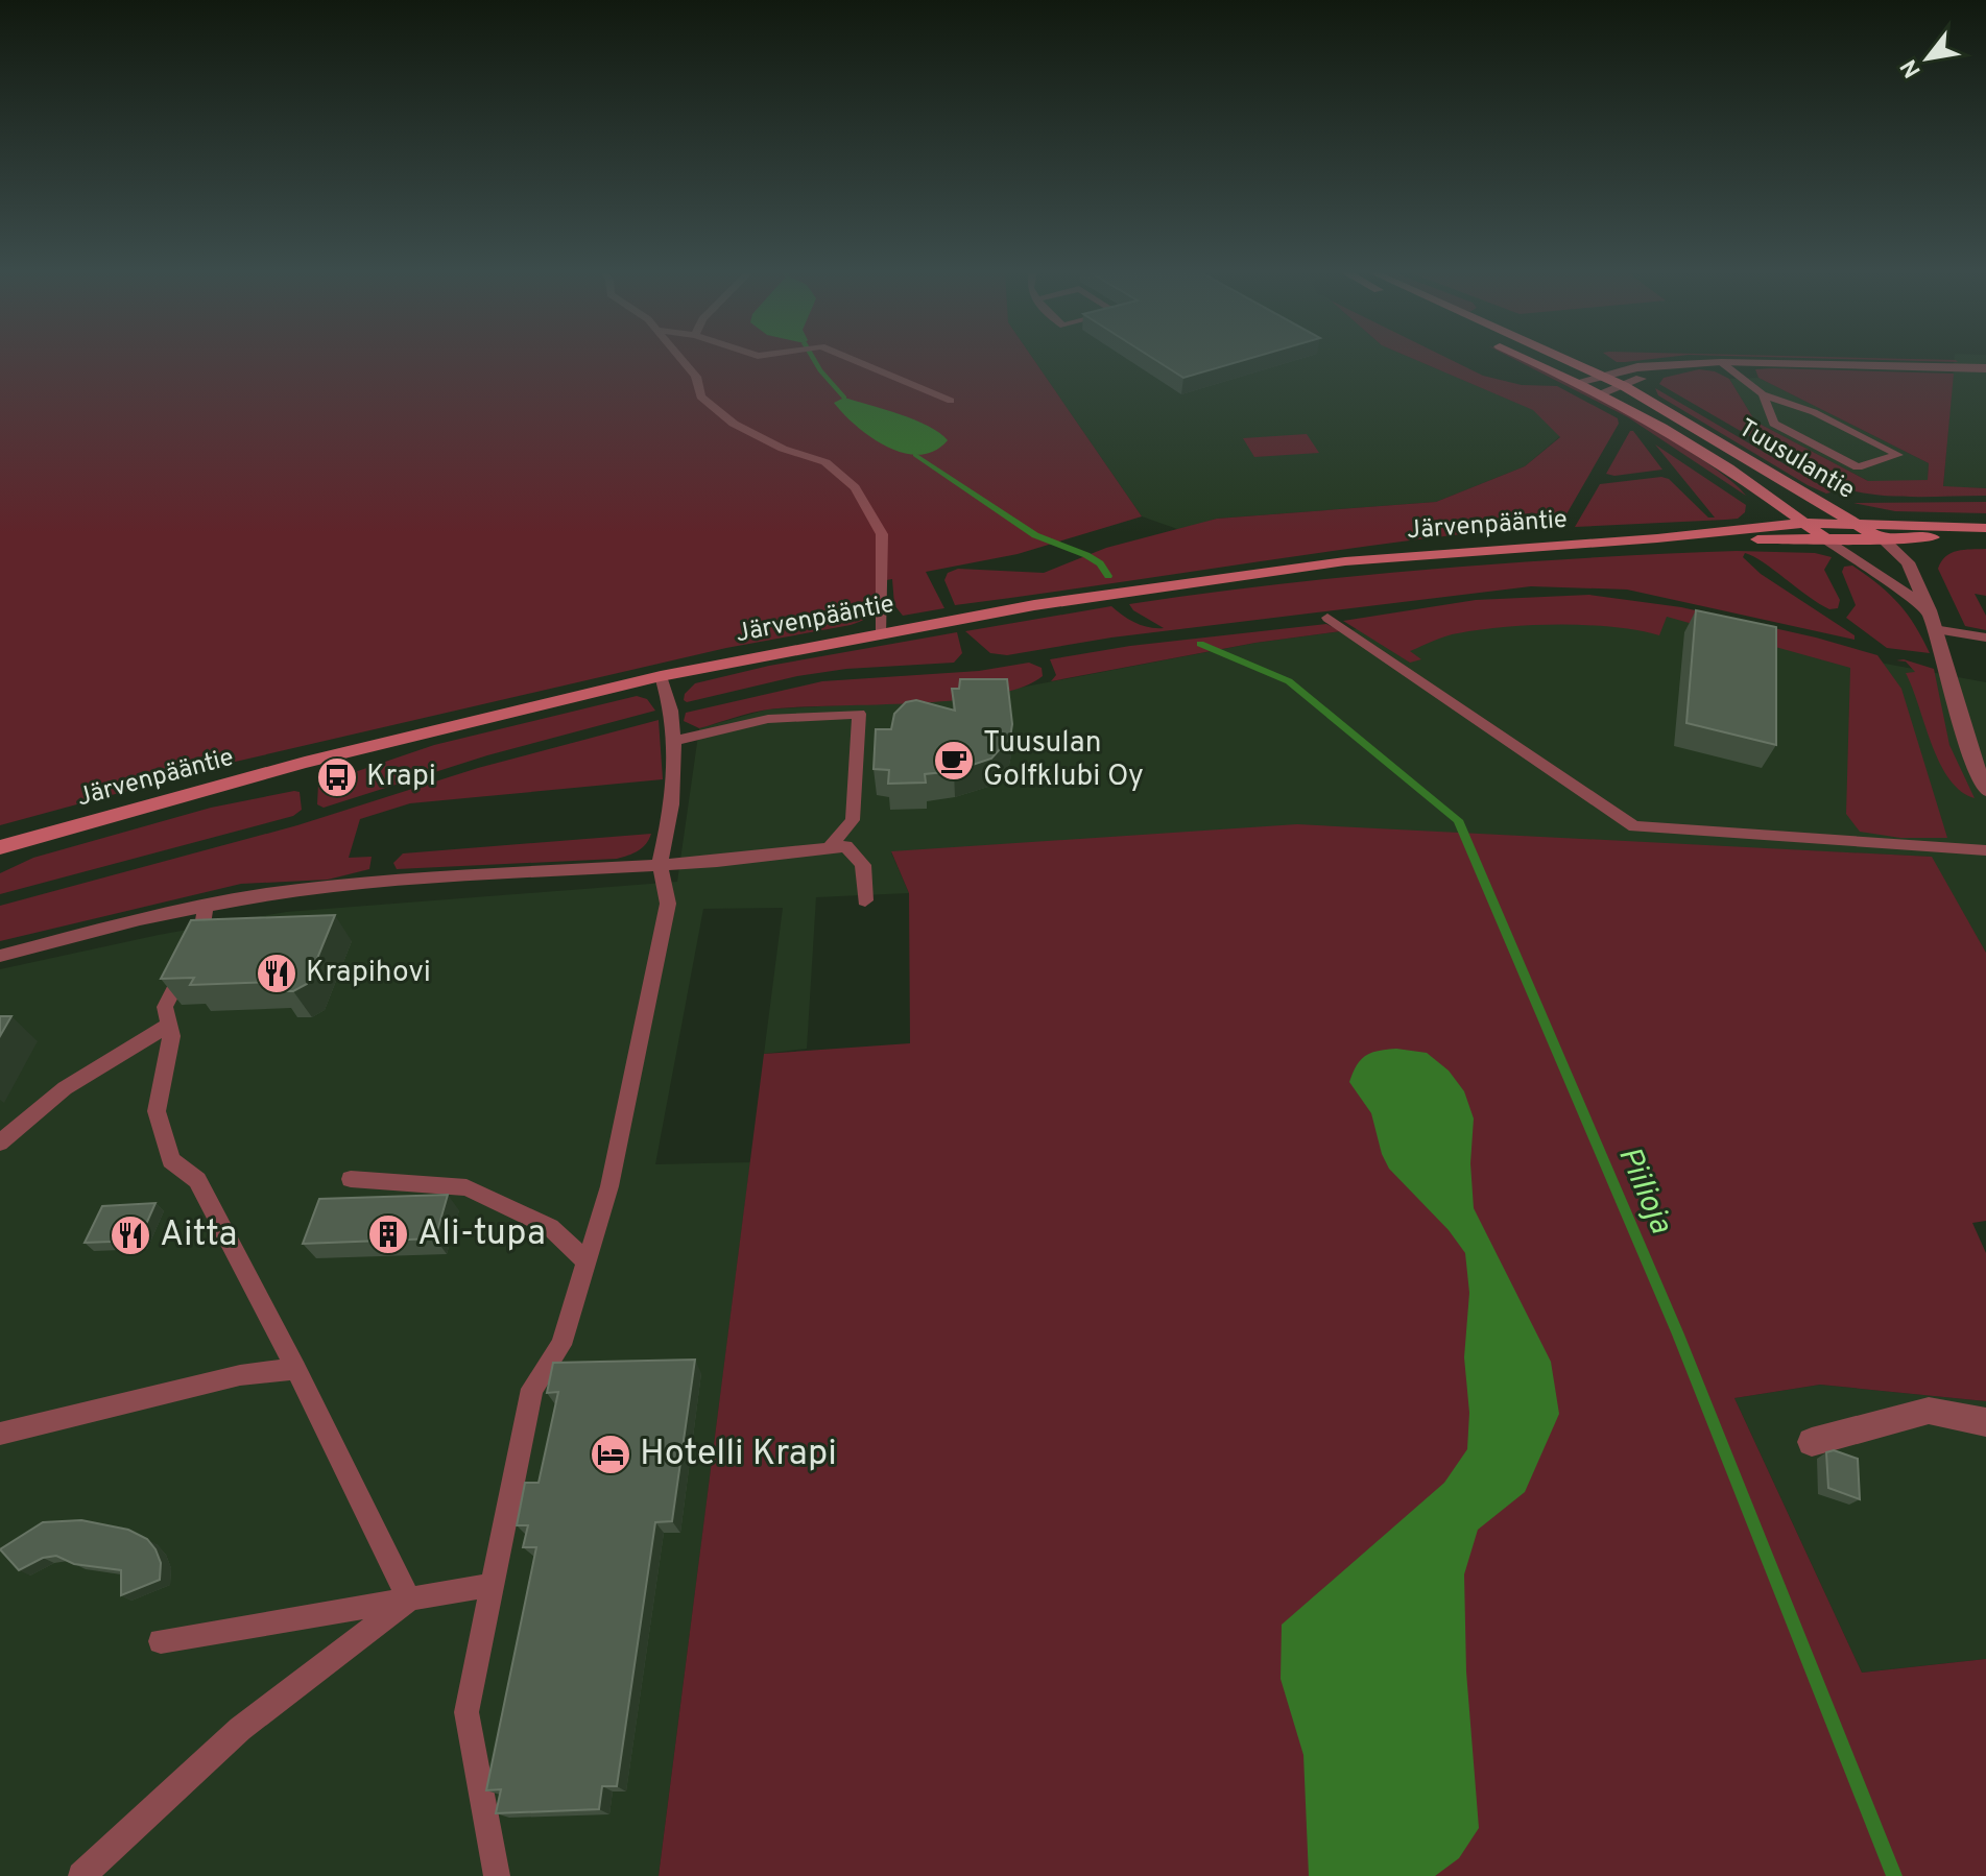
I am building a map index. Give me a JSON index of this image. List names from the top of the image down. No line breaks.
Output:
{"streets":{"main road":["Tuusulantie","Järvenpääntie"]},"crossings":[["Tuusulantie","Järvenpääntie"]],"water":["Piilioja"],"places":{"cafe":["Tuusulan Golfklubi Oy"],"bus stop":["Krapi"],"restaurant":["Krapihovi","Aitta"],"building":["Ali-tupa"],"hotel":["Hotelli Krapi"]},"north":"bottom left"}
